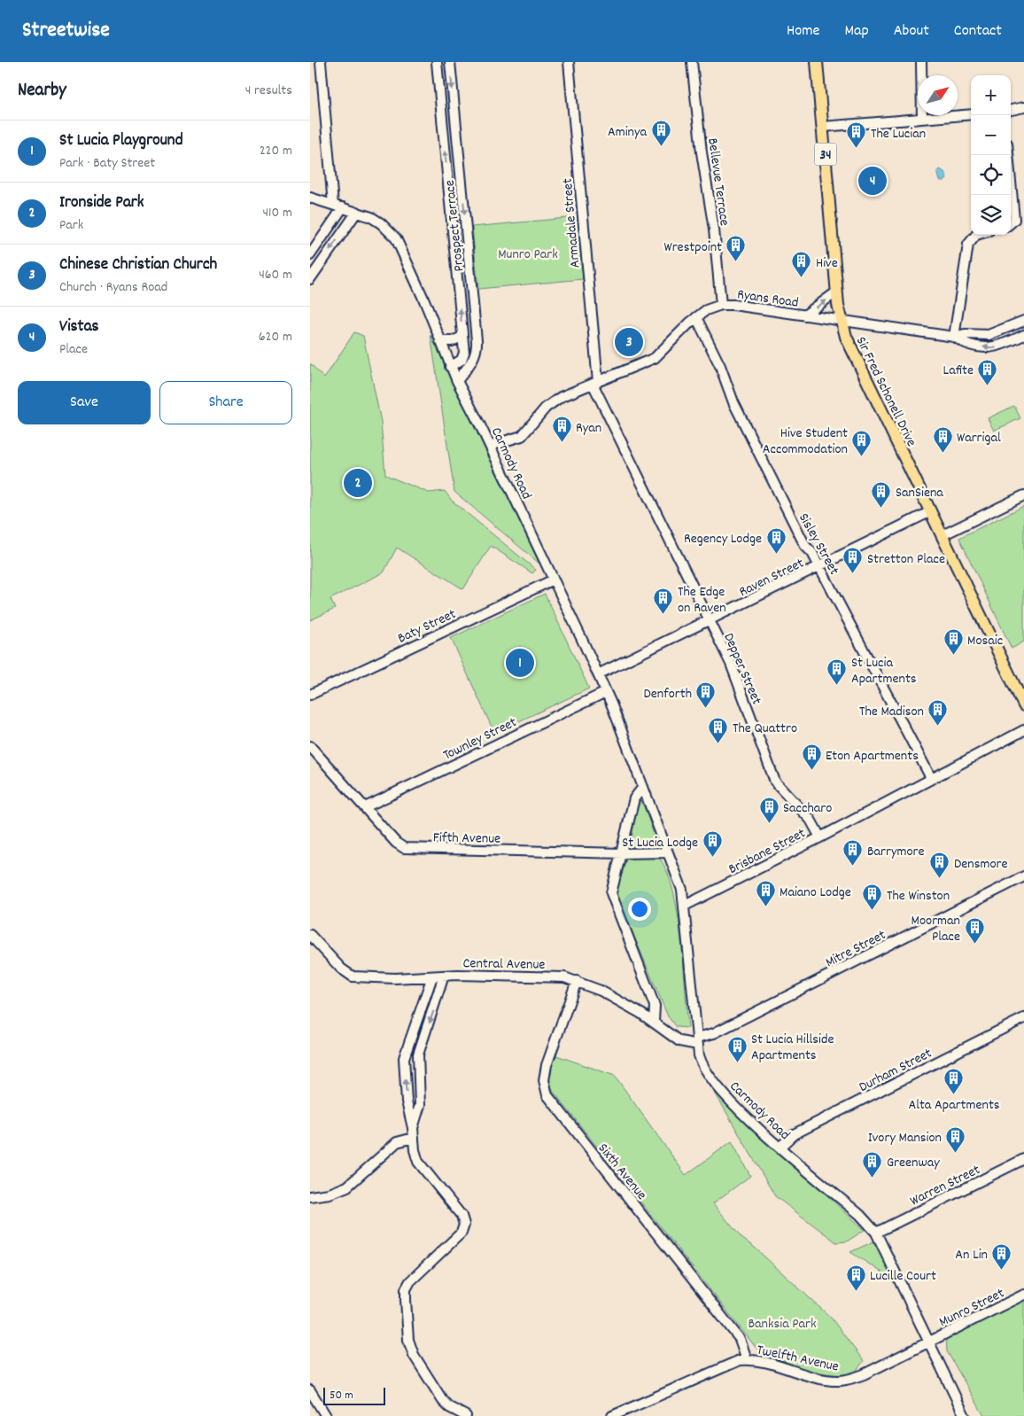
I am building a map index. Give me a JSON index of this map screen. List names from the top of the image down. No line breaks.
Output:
{"streets":{"main road":["34","Sir Fred Schonell Drive"],"street":["Bellevue Terrace","Armadale Street","Prospect Terrace","Ryans Road","Carmody Road","Sisley Street","Raven Street","Baty Street","Depper Street","Townley Street","Fifth Avenue","Brisbane Street","Mitre Street","Central Avenue","Durham Street","Sixth Avenue","Warren Street","Munro Street","Twelfth Avenue"]},"crossings":[["Bellevue Terrace","Ryans Road"],["Armadale Street","Ryans Road"],["Armadale Street","Depper Street"],["Prospect Terrace","Carmody Road"],["Ryans Road","Sir Fred Schonell Drive"],["Ryans Road","Carmody Road"],["Ryans Road","Sisley Street"],["Ryans Road","Depper Street"],["Sir Fred Schonell Drive","Raven Street"],["Carmody Road","Raven Street"],["Carmody Road","Baty Street"],["Carmody Road","Townley Street"],["Carmody Road","Fifth Avenue"],["Carmody Road","Brisbane Street"],["Carmody Road","Mitre Street"],["Carmody Road","Central Avenue"],["Carmody Road","Durham Street"],["Carmody Road","Warren Street"],["Carmody Road","Munro Street"],["Carmody Road","Twelfth Avenue"],["Sisley Street","Raven Street"],["Sisley Street","Brisbane Street"],["Raven Street","Depper Street"],["Depper Street","Brisbane Street"],["Townley Street","Fifth Avenue"],["Mitre Street","Central Avenue"],["Central Avenue","Sixth Avenue"],["Sixth Avenue","Twelfth Avenue"],["Munro Street","Twelfth Avenue"]],"parks":["Munro Park","Banksia Park"],"places":{"building":["Aminya","The Lucian","Wrestpoint","Hive","Lafite","Ryan","Warrigal","Hive Student Accommodation","SanSiena","Regency Lodge","Stretton Place","The Edge on Raven","Mosaic","St Lucia Apartments","Denforth","The Madison","The Quattro","Eton Apartments","Saccharo","St Lucia Lodge","Barrymore","Densmore","Maiano Lodge","The Winston","Moorman Place","St Lucia Hillside Apartments","Alta Apartments","Ivory Mansion","Greenway","An Lin","Lucille Court"]},"scale_bar":"50 m","north":"top right","page":{"header":"Streetwise","nav":["Home","Map","About","Contact"],"heading":["Nearby","4 results"],"map_buttons":["+","−"],"list":[{"mark":"1","name":"St Lucia Playground","note":"Park · Baty Street","value":"220 m"},{"mark":"2","name":"Ironside Park","note":"Park","value":"410 m"},{"mark":"3","name":"Chinese Christian Church","note":"Church · Ryans Road","value":"460 m"},{"mark":"4","name":"Vistas","note":"Place","value":"620 m"}],"pins":["4","3","2","1"],"buttons":["Save","Share"],"scale":"50 m"}}
